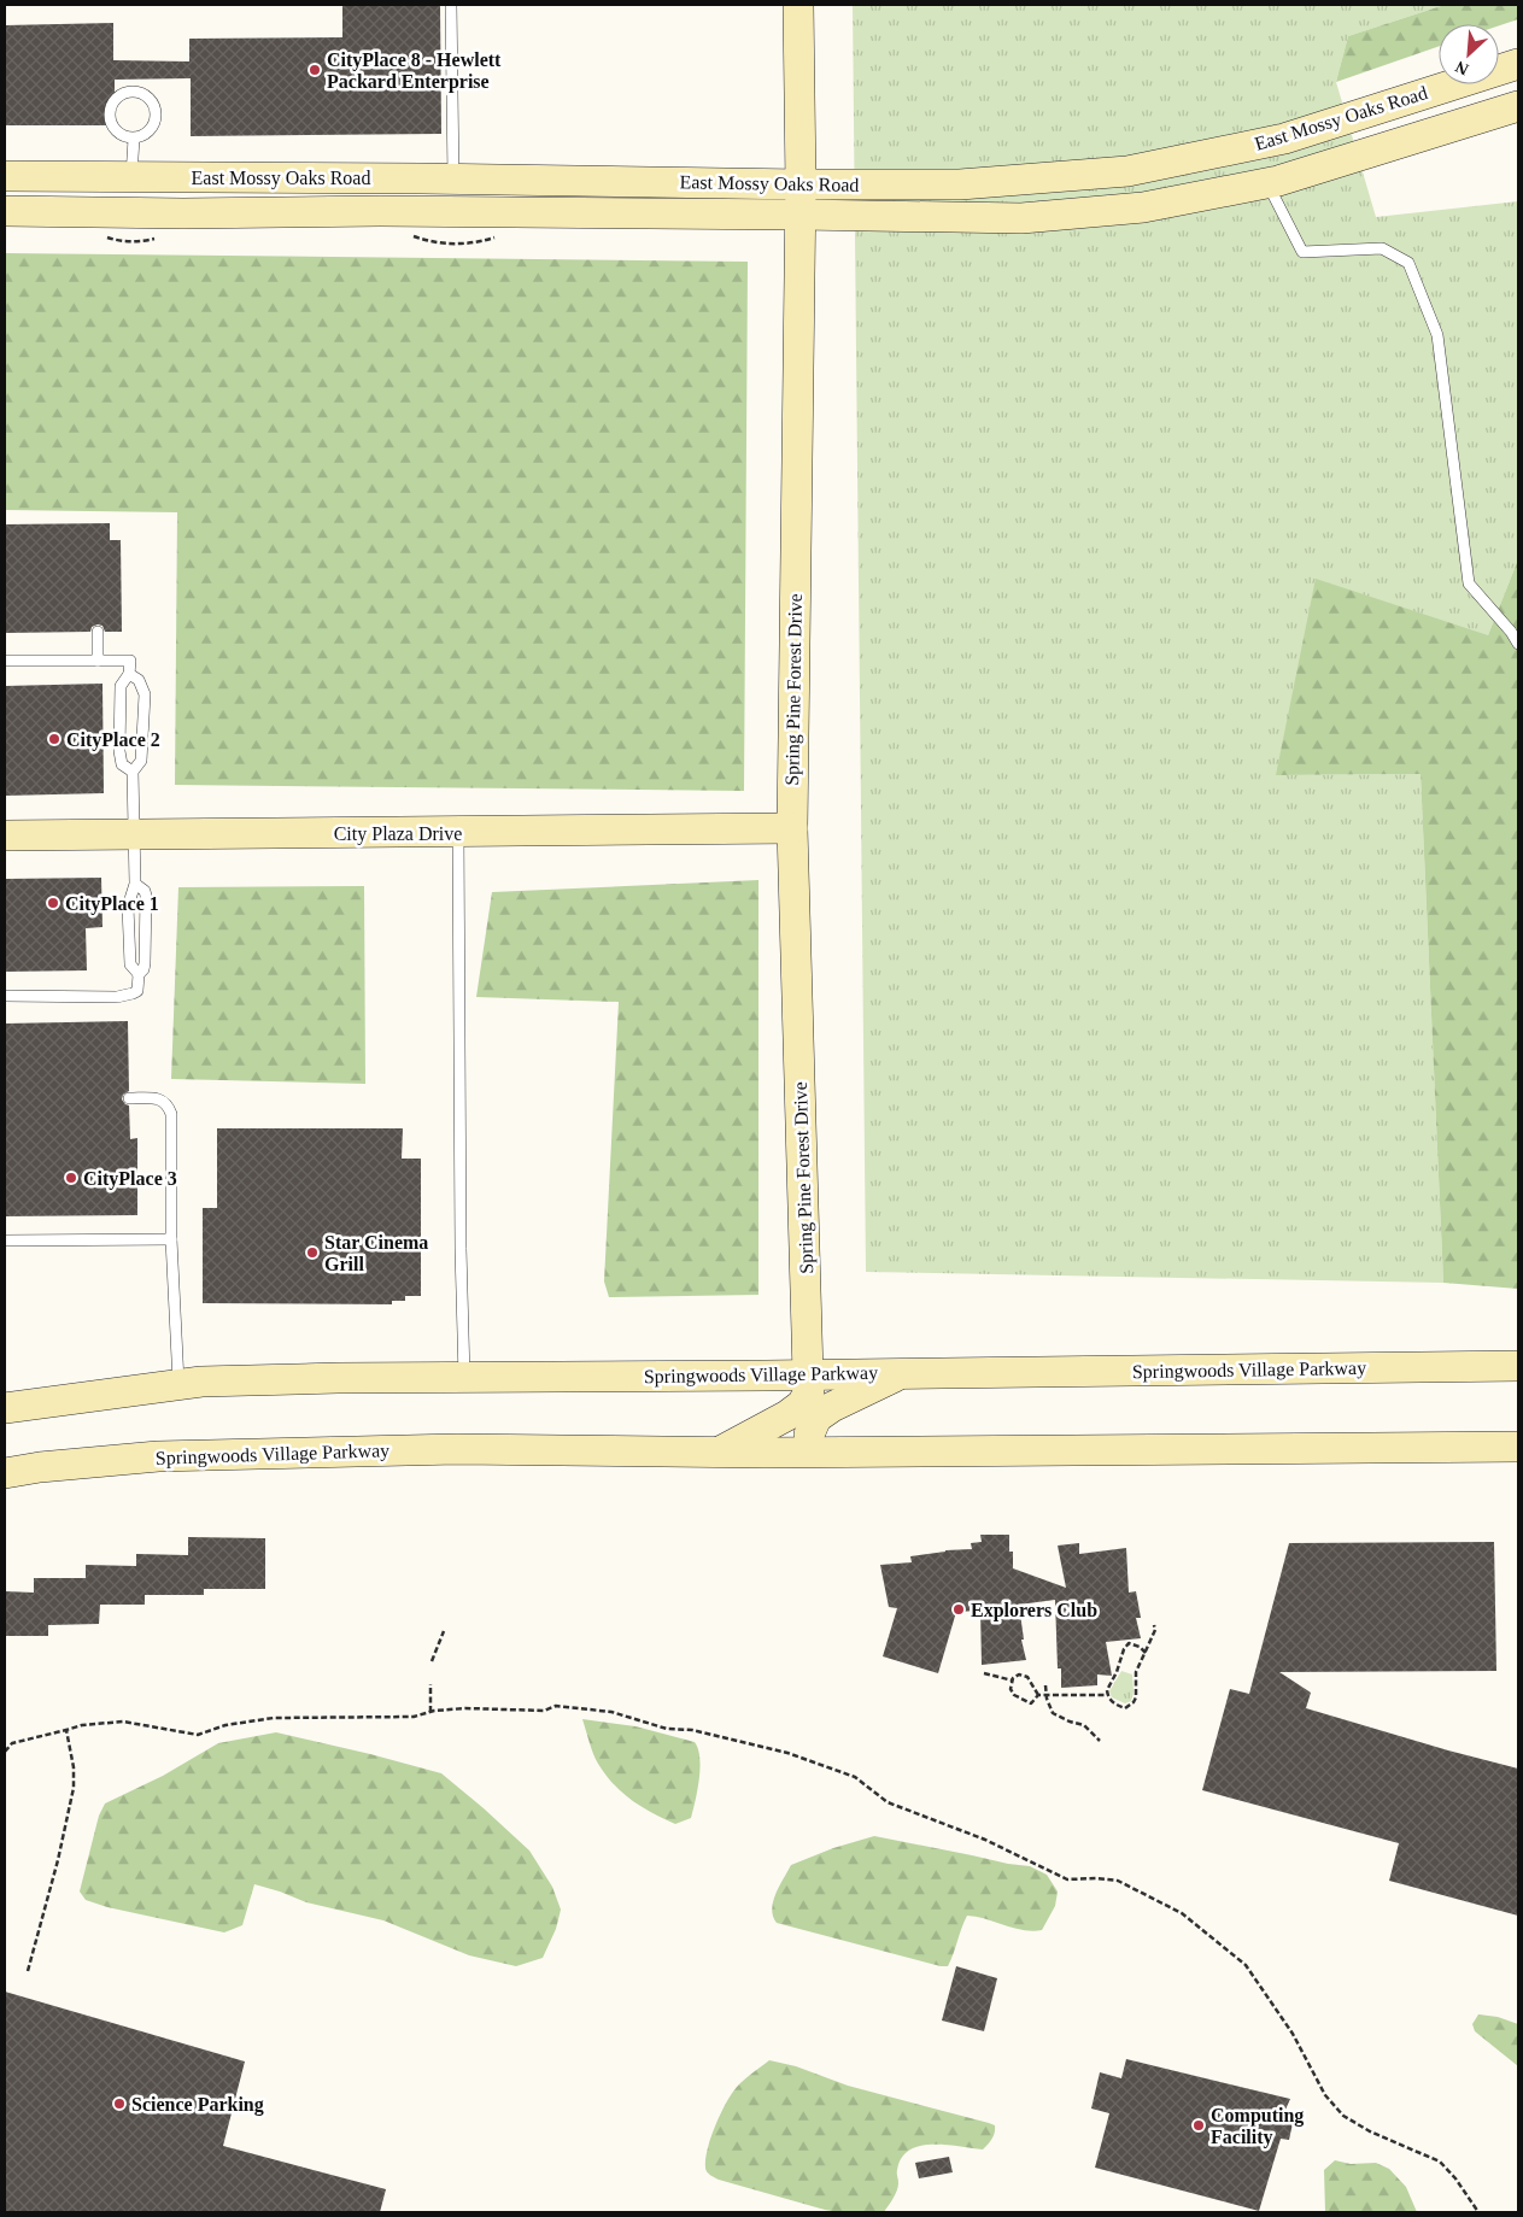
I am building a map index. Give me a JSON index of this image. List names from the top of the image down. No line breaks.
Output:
{"streets":{"street":["East Mossy Oaks Road","Spring Pine Forest Drive","City Plaza Drive","Springwoods Village Parkway"]},"crossings":[["East Mossy Oaks Road","Spring Pine Forest Drive"],["Spring Pine Forest Drive","City Plaza Drive"],["Spring Pine Forest Drive","Springwoods Village Parkway"]],"places":["CityPlace 8 - Hewlett Packard Enterprise","CityPlace 2","CityPlace 1","CityPlace 3","Star Cinema Grill","Explorers Club","Science Parking","Computing Facility"],"north":"bottom left"}
